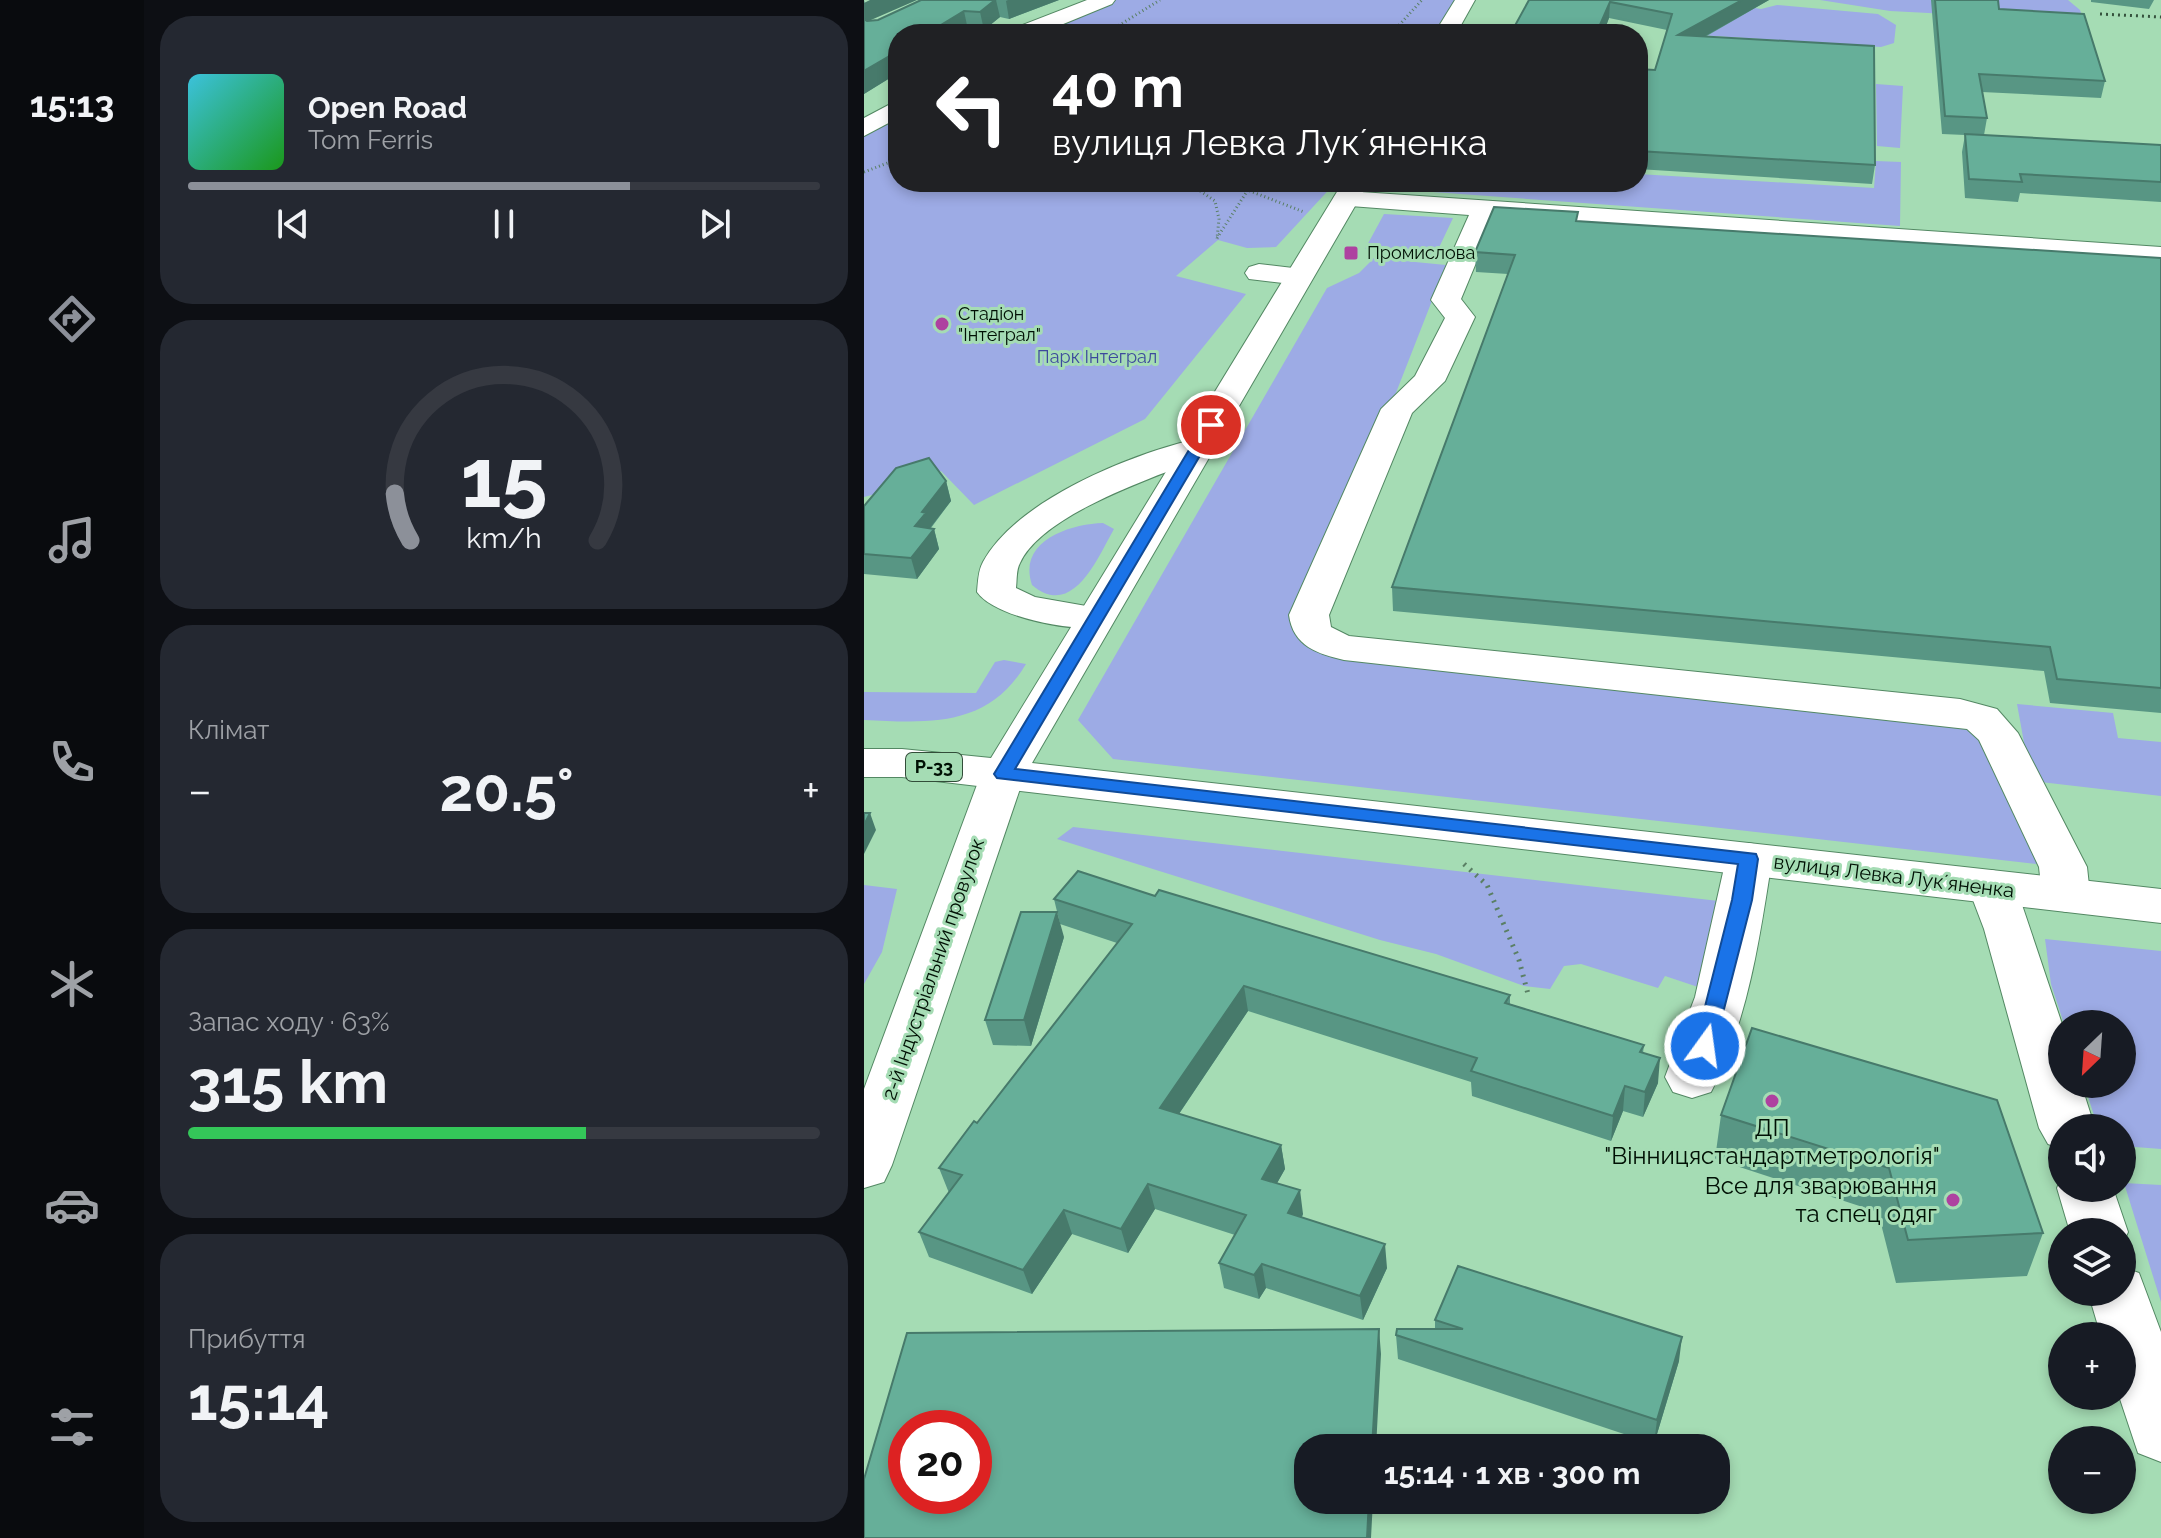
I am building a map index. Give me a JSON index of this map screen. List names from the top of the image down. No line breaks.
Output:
{"streets":{"main road":["Р-33","вулиця Левка Лукʼяненка","2-й Індустріальний провулок"]},"crossings":[["вулиця Левка Лукʼяненка","2-й Індустріальний провулок"]],"parks":["Парк Інтеграл"],"places":{"transit":["Промислова"],"other":["Стадіон \"Інтеграл\"","ДП \"Вінницястандартметрологія\"","Все для зварювання та спец одяг"]},"north":"bottom left","page":{"tabs":"15:13","turn":["40 m","вулиця Левка Лукʼяненка"],"song":["Open Road","Tom Ferris"],"tile":["Клімат",["Запас ходу · 63%","315 km"],["Прибуття","15:14"]],"heat":["−","20.5°","+"],"map_buttons":["+","−"],"limit":"20","trip":"15:14 · 1 хв · 300 m","gauge":["15","km/h"]}}
